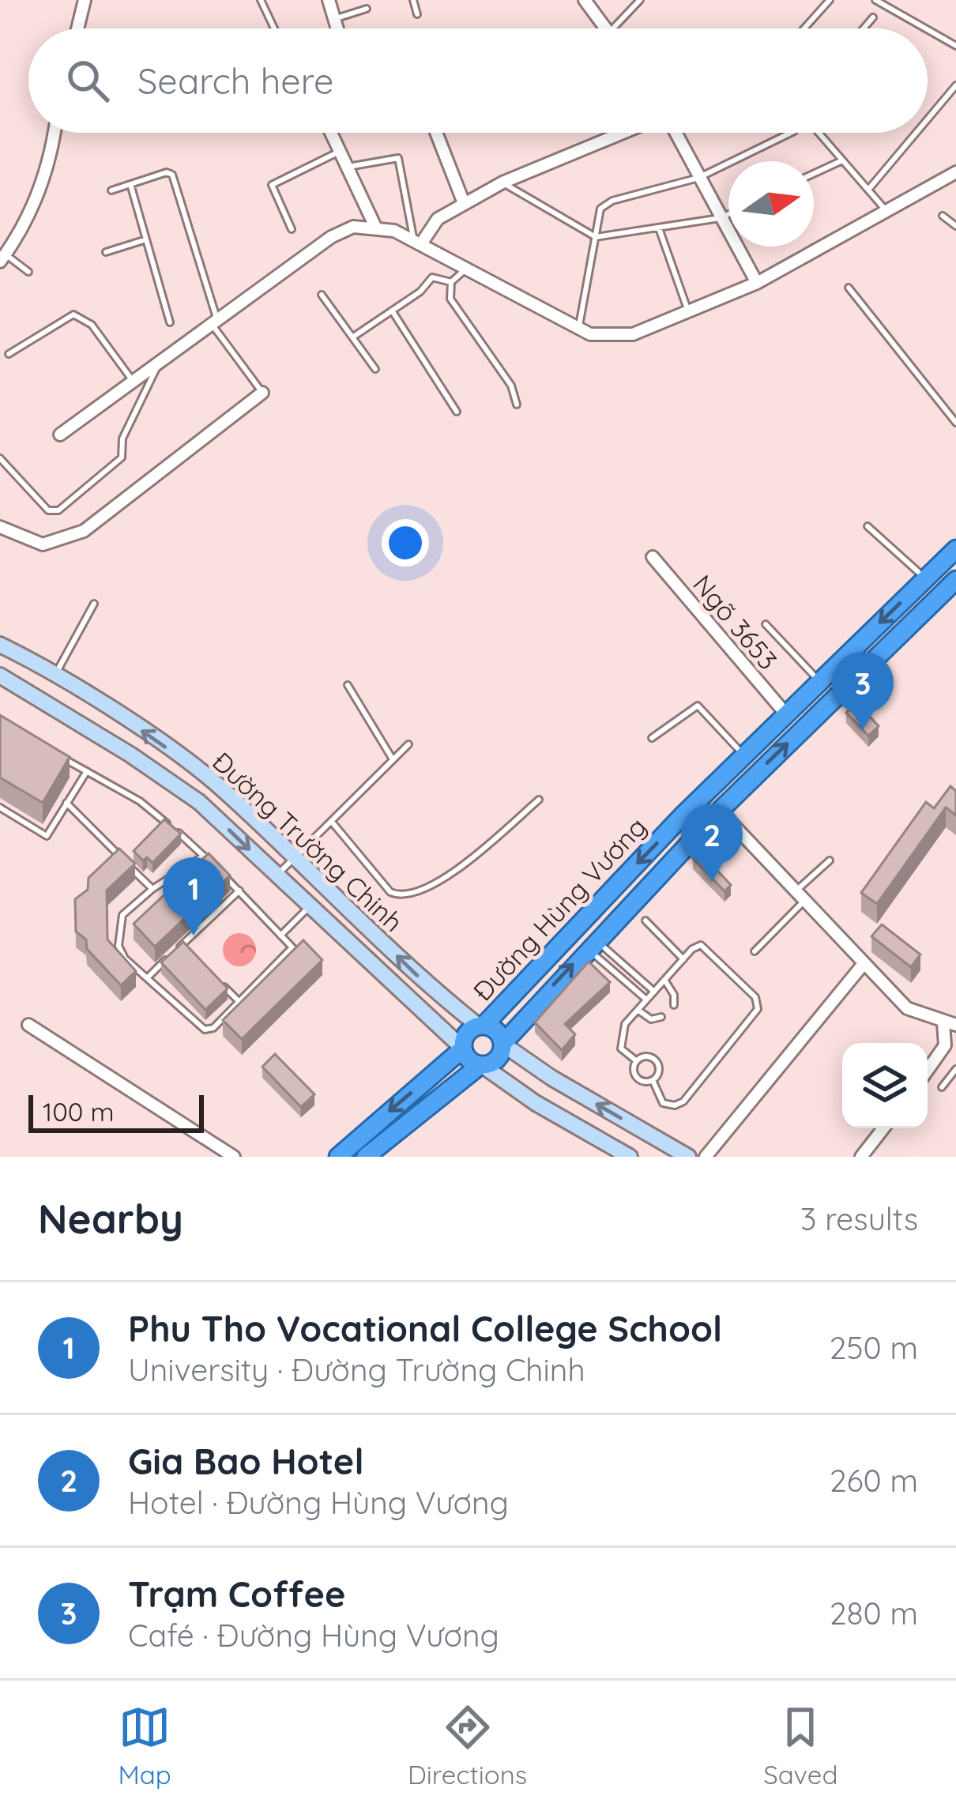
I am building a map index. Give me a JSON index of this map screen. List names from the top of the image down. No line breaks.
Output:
{"streets":{"highway":["Đường Hùng Vương"],"main road":["Đường Trường Chinh"],"street":["Ngõ 3653"]},"crossings":[["Ngõ 3653","Đường Hùng Vương"],["Đường Trường Chinh","Đường Hùng Vương"]],"scale_bar":"100 m","north":"right","page":{"search":"Search here","pins":["3","2","1"],"scale":"100 m","heading":["Nearby","3 results"],"list":[{"mark":"1","name":"Phu Tho Vocational College School","note":"University · Đường Trường Chinh","value":"250 m"},{"mark":"2","name":"Gia Bao Hotel","note":"Hotel · Đường Hùng Vương","value":"260 m"},{"mark":"3","name":"Trạm Coffee","note":"Café · Đường Hùng Vương","value":"280 m"}],"nav":["Map","Directions","Saved"]}}
